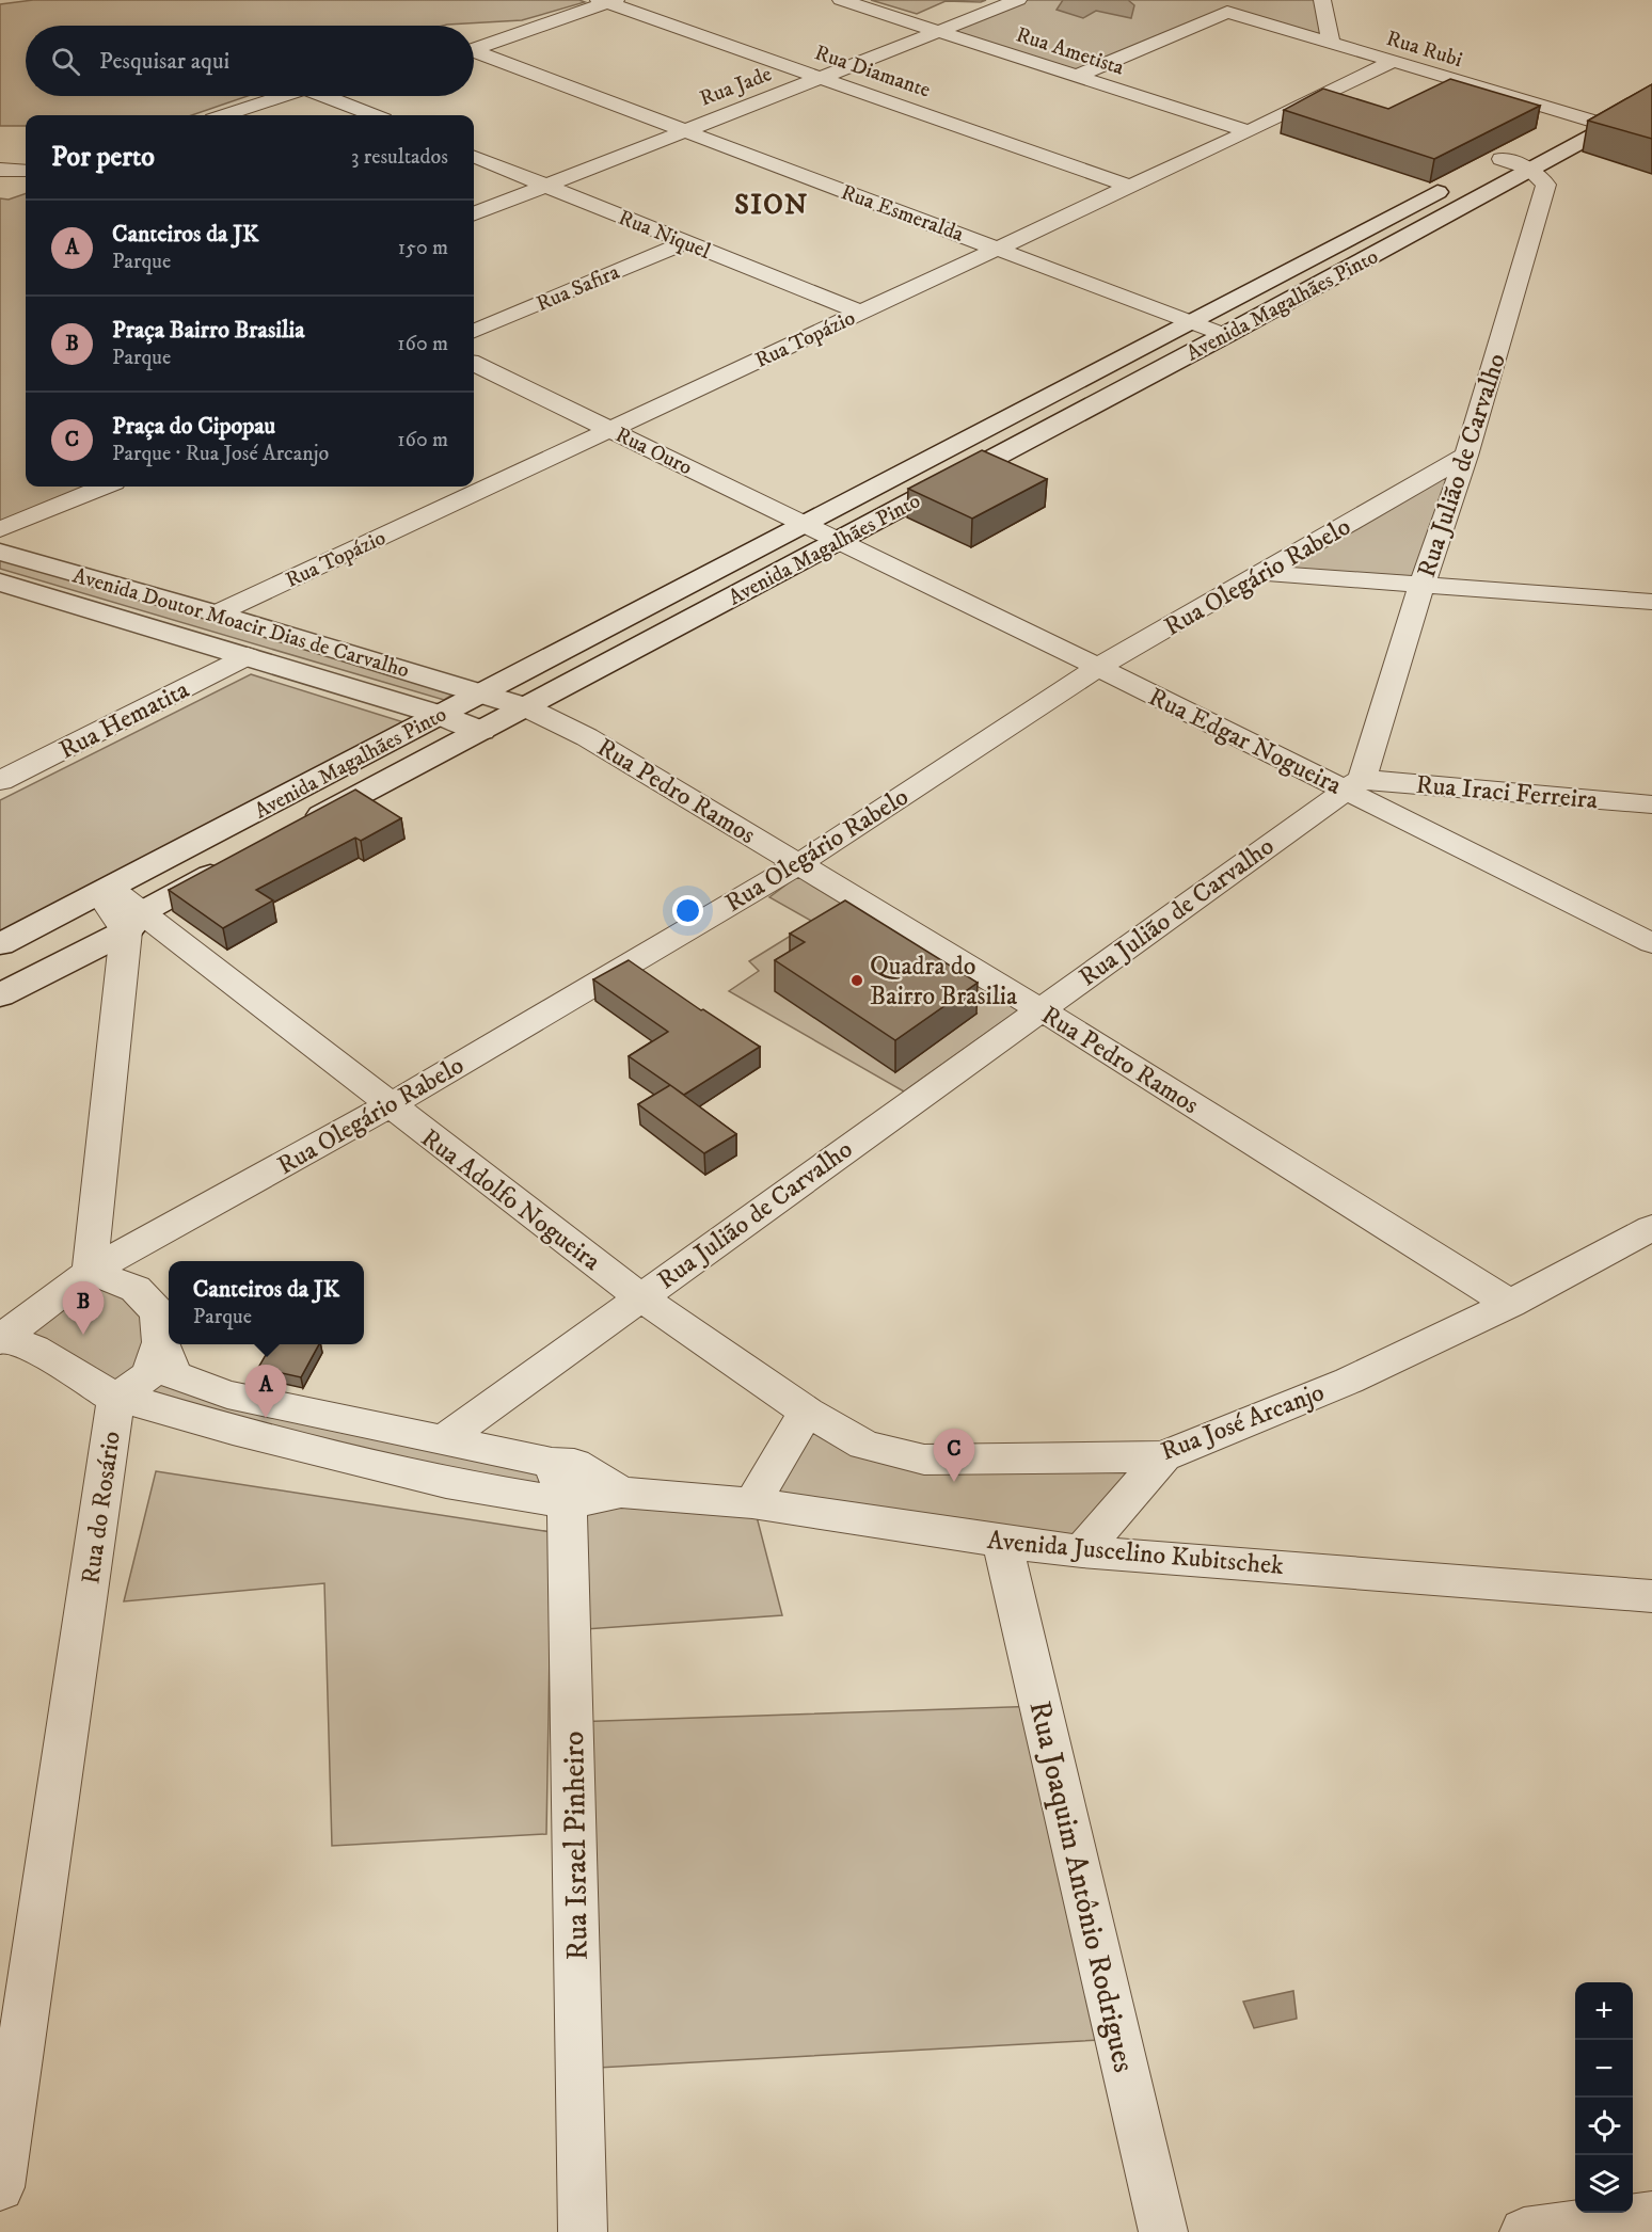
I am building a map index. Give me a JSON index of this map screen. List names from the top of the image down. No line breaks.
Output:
{"streets":{"main road":["Avenida Magalhães Pinto","Avenida Doutor Moacir Dias de Carvalho"],"street":["Rua Rubi","Rua Ametista","Rua Diamante","Rua Jade","Rua Esmeralda","Rua Niquel","Rua Safira","Rua Topázio","Rua Ouro","Rua Julião de Carvalho","Rua Olegário Rabelo","Rua Hematita","Rua Edgar Nogueira","Rua Pedro Ramos","Rua Iraci Ferreira","Rua Adolfo Nogueira","Rua José Arcanjo","Rua do Rosário","Avenida Juscelino Kubitschek","Rua Israel Pinheiro","Rua Joaquim Antônio Rodrigues"]},"crossings":[["Rua Rubi","Rua Ametista"],["Rua Rubi","Avenida Magalhães Pinto"],["Rua Rubi","Rua Topázio"],["Rua Ametista","Rua Jade"],["Rua Ametista","Rua Topázio"],["Rua Diamante","Rua Jade"],["Rua Diamante","Rua Esmeralda"],["Rua Diamante","Rua Topázio"],["Rua Jade","Rua Esmeralda"],["Rua Jade","Rua Niquel"],["Rua Esmeralda","Avenida Magalhães Pinto"],["Rua Esmeralda","Rua Topázio"],["Rua Niquel","Rua Safira"],["Rua Niquel","Rua Topázio"],["Avenida Magalhães Pinto","Rua Ouro"],["Avenida Magalhães Pinto","Rua Julião de Carvalho"],["Avenida Magalhães Pinto","Avenida Doutor Moacir Dias de Carvalho"],["Avenida Magalhães Pinto","Rua Edgar Nogueira"],["Avenida Magalhães Pinto","Rua Pedro Ramos"],["Avenida Magalhães Pinto","Rua Adolfo Nogueira"],["Rua Topázio","Rua Ouro"],["Rua Topázio","Avenida Doutor Moacir Dias de Carvalho"],["Rua Ouro","Rua Edgar Nogueira"],["Rua Julião de Carvalho","Rua Olegário Rabelo"],["Rua Julião de Carvalho","Rua Edgar Nogueira"],["Rua Julião de Carvalho","Rua Pedro Ramos"],["Rua Julião de Carvalho","Rua Iraci Ferreira"],["Rua Julião de Carvalho","Rua Adolfo Nogueira"],["Rua Julião de Carvalho","Avenida Juscelino Kubitschek"],["Rua Olegário Rabelo","Rua Edgar Nogueira"],["Rua Olegário Rabelo","Rua Pedro Ramos"],["Rua Olegário Rabelo","Rua Adolfo Nogueira"],["Rua Olegário Rabelo","Rua do Rosário"],["Rua Olegário Rabelo","Avenida Juscelino Kubitschek"],["Avenida Doutor Moacir Dias de Carvalho","Rua Hematita"],["Avenida Doutor Moacir Dias de Carvalho","Rua Pedro Ramos"],["Rua Edgar Nogueira","Rua Iraci Ferreira"],["Rua Pedro Ramos","Rua José Arcanjo"],["Rua Adolfo Nogueira","Rua José Arcanjo"],["Rua do Rosário","Avenida Juscelino Kubitschek"],["Avenida Juscelino Kubitschek","Rua Israel Pinheiro"],["Avenida Juscelino Kubitschek","Rua Joaquim Antônio Rodrigues"]],"districts":["SION"],"places":["Quadra do Bairro Brasilia"],"page":{"search":"Pesquisar aqui","heading":["Por perto","3 resultados"],"list":[{"mark":"A","name":"Canteiros da JK","note":"Parque","value":"150 m"},{"mark":"B","name":"Praça Bairro Brasilia","note":"Parque","value":"160 m"},{"mark":"C","name":"Praça do Cipopau","note":"Parque · Rua José Arcanjo","value":"160 m"}],"popup":["Canteiros da JK","Parque"],"pins":["B","A","C"],"map_buttons":["+","−"]}}
